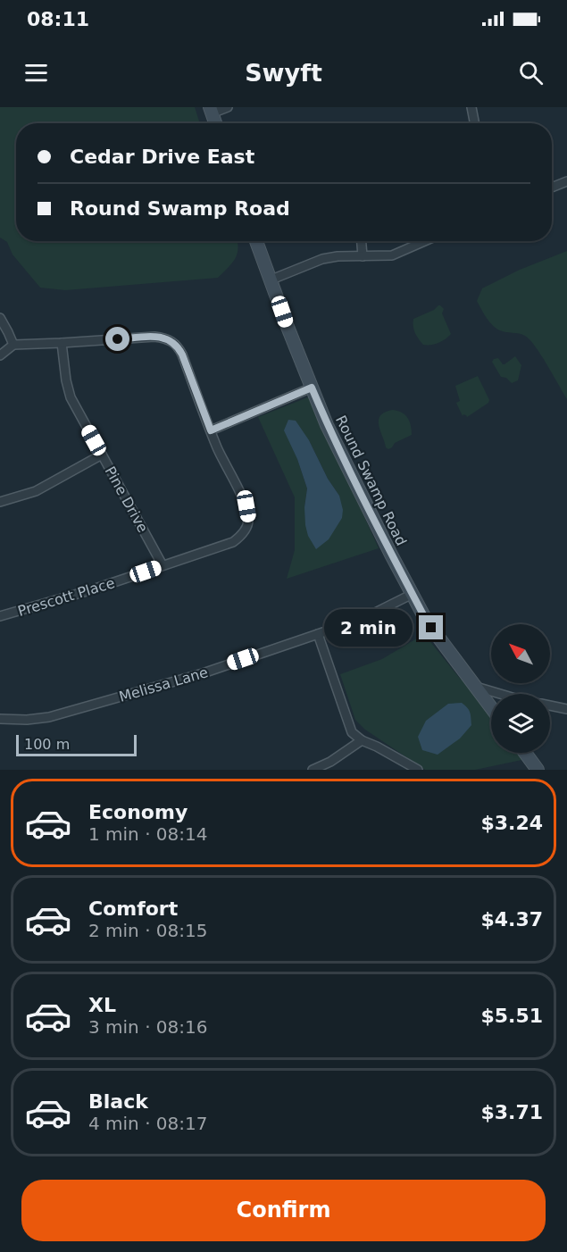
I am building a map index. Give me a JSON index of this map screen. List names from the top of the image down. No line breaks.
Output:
{"streets":{"main road":["Round Swamp Road"],"street":["Pine Drive","Prescott Place","Melissa Lane"]},"crossings":[["Round Swamp Road","Melissa Lane"],["Pine Drive","Prescott Place"]],"scale_bar":"100 m","north":"top left","page":{"status":"08:11","header":"Swyft","banner":["Cedar Drive East","Round Swamp Road"],"bubble":"2 min","scale":"100 m","list":[{"name":"Economy","note":"1 min · 08:14","value":"$3.24"},{"name":"Comfort","note":"2 min · 08:15","value":"$4.37"},{"name":"XL","note":"3 min · 08:16","value":"$5.51"},{"name":"Black","note":"4 min · 08:17","value":"$3.71"}],"buttons":"Confirm"}}
